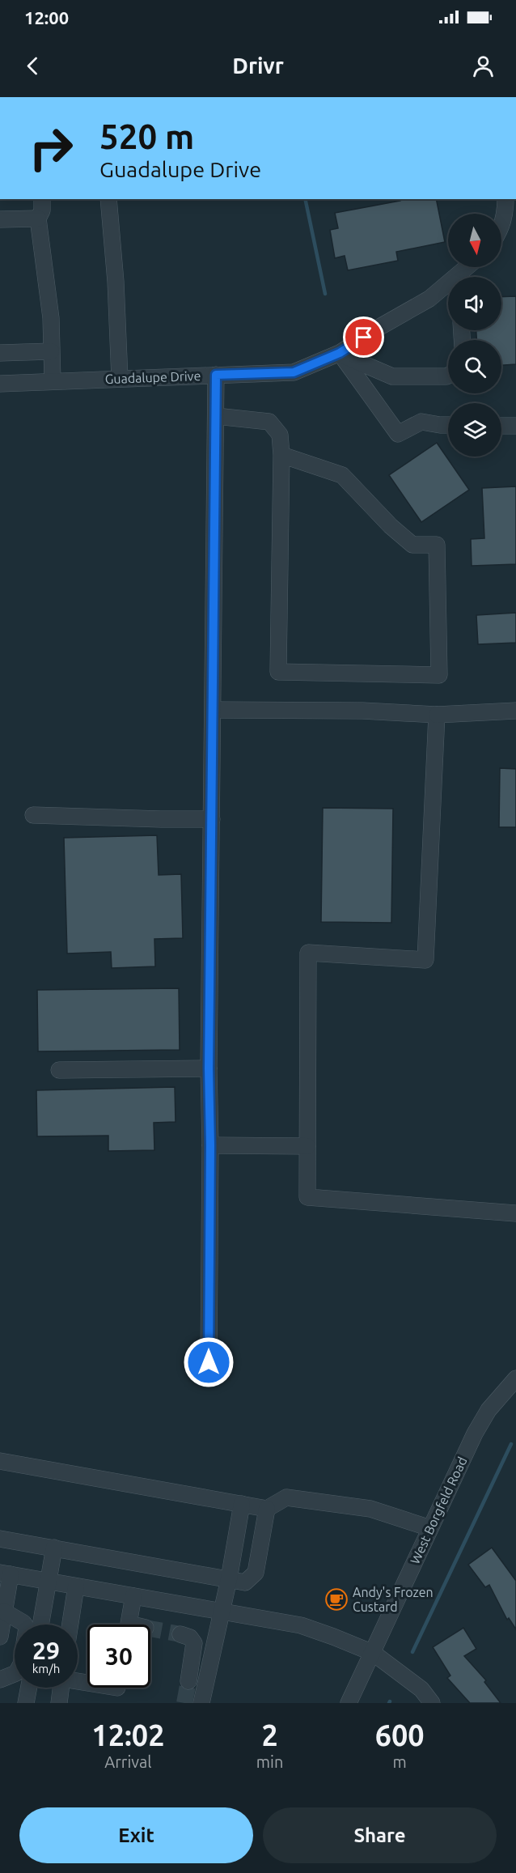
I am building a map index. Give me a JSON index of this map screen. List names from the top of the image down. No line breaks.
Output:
{"streets":{"street":["Guadalupe Drive","West Borgfeld Road"]},"places":{"cafe":["Andy's Frozen Custard"]},"north":"bottom","page":{"status":"12:00","header":"Drivr","turn":["520 m","Guadalupe Drive"],"speed":"29 km/h","limit":"30","eta":["12:02","Arrival","2","min","600","m"],"buttons":["Exit","Share"]}}
